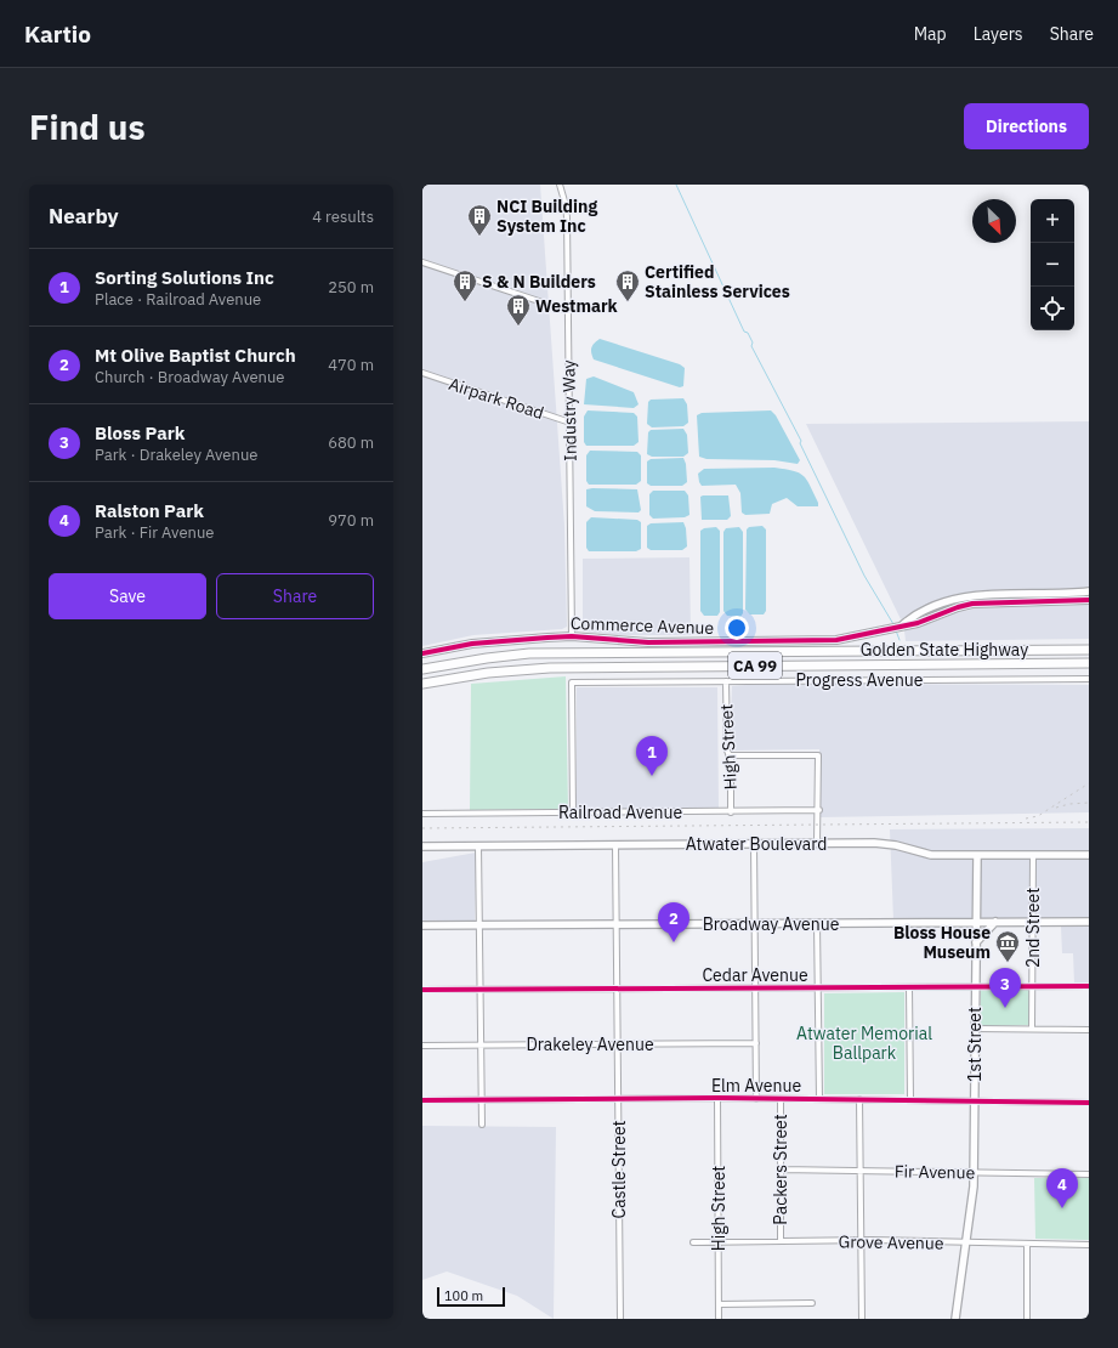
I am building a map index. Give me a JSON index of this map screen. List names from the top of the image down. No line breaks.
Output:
{"streets":{"highway":["Golden State Highway","CA 99"],"street":["Airpark Road","Industry Way","Commerce Avenue","Progress Avenue","High Street","Railroad Avenue","Atwater Boulevard","Broadway Avenue","2nd Street","Cedar Avenue","Drakeley Avenue","1st Street","Elm Avenue","Castle Street","Packers Street","Fir Avenue","Grove Avenue"]},"crossings":[["Airpark Road","Industry Way"],["Industry Way","Commerce Avenue"],["Progress Avenue","High Street"],["Progress Avenue","Railroad Avenue"],["High Street","Railroad Avenue"],["High Street","Elm Avenue"],["High Street","Grove Avenue"],["Atwater Boulevard","2nd Street"],["Atwater Boulevard","1st Street"],["Atwater Boulevard","Castle Street"],["Broadway Avenue","2nd Street"],["Broadway Avenue","1st Street"],["Broadway Avenue","Castle Street"],["2nd Street","Cedar Avenue"],["Cedar Avenue","1st Street"],["Cedar Avenue","Castle Street"],["Drakeley Avenue","Castle Street"],["1st Street","Elm Avenue"],["1st Street","Fir Avenue"],["1st Street","Grove Avenue"],["Elm Avenue","Castle Street"],["Elm Avenue","Packers Street"],["Packers Street","Fir Avenue"],["Packers Street","Grove Avenue"]],"parks":["Atwater Memorial Ballpark"],"places":{"building":["NCI Building System Inc","S & N Builders","Certified Stainless Services","Westmark"],"museum":["Bloss House Museum"]},"scale_bar":"100 m","north":"bottom right","page":{"header":"Kartio","nav":["Map","Layers","Share"],"buttons":["Directions",["Save","Share"]],"title":"Find us","heading":["Nearby","4 results"],"map_buttons":["+","−"],"list":[{"mark":"1","name":"Sorting Solutions Inc","note":"Place · Railroad Avenue","value":"250 m"},{"mark":"2","name":"Mt Olive Baptist Church","note":"Church · Broadway Avenue","value":"470 m"},{"mark":"3","name":"Bloss Park","note":"Park · Drakeley Avenue","value":"680 m"},{"mark":"4","name":"Ralston Park","note":"Park · Fir Avenue","value":"970 m"}],"pins":["1","2","3","4"],"scale":"100 m"}}
